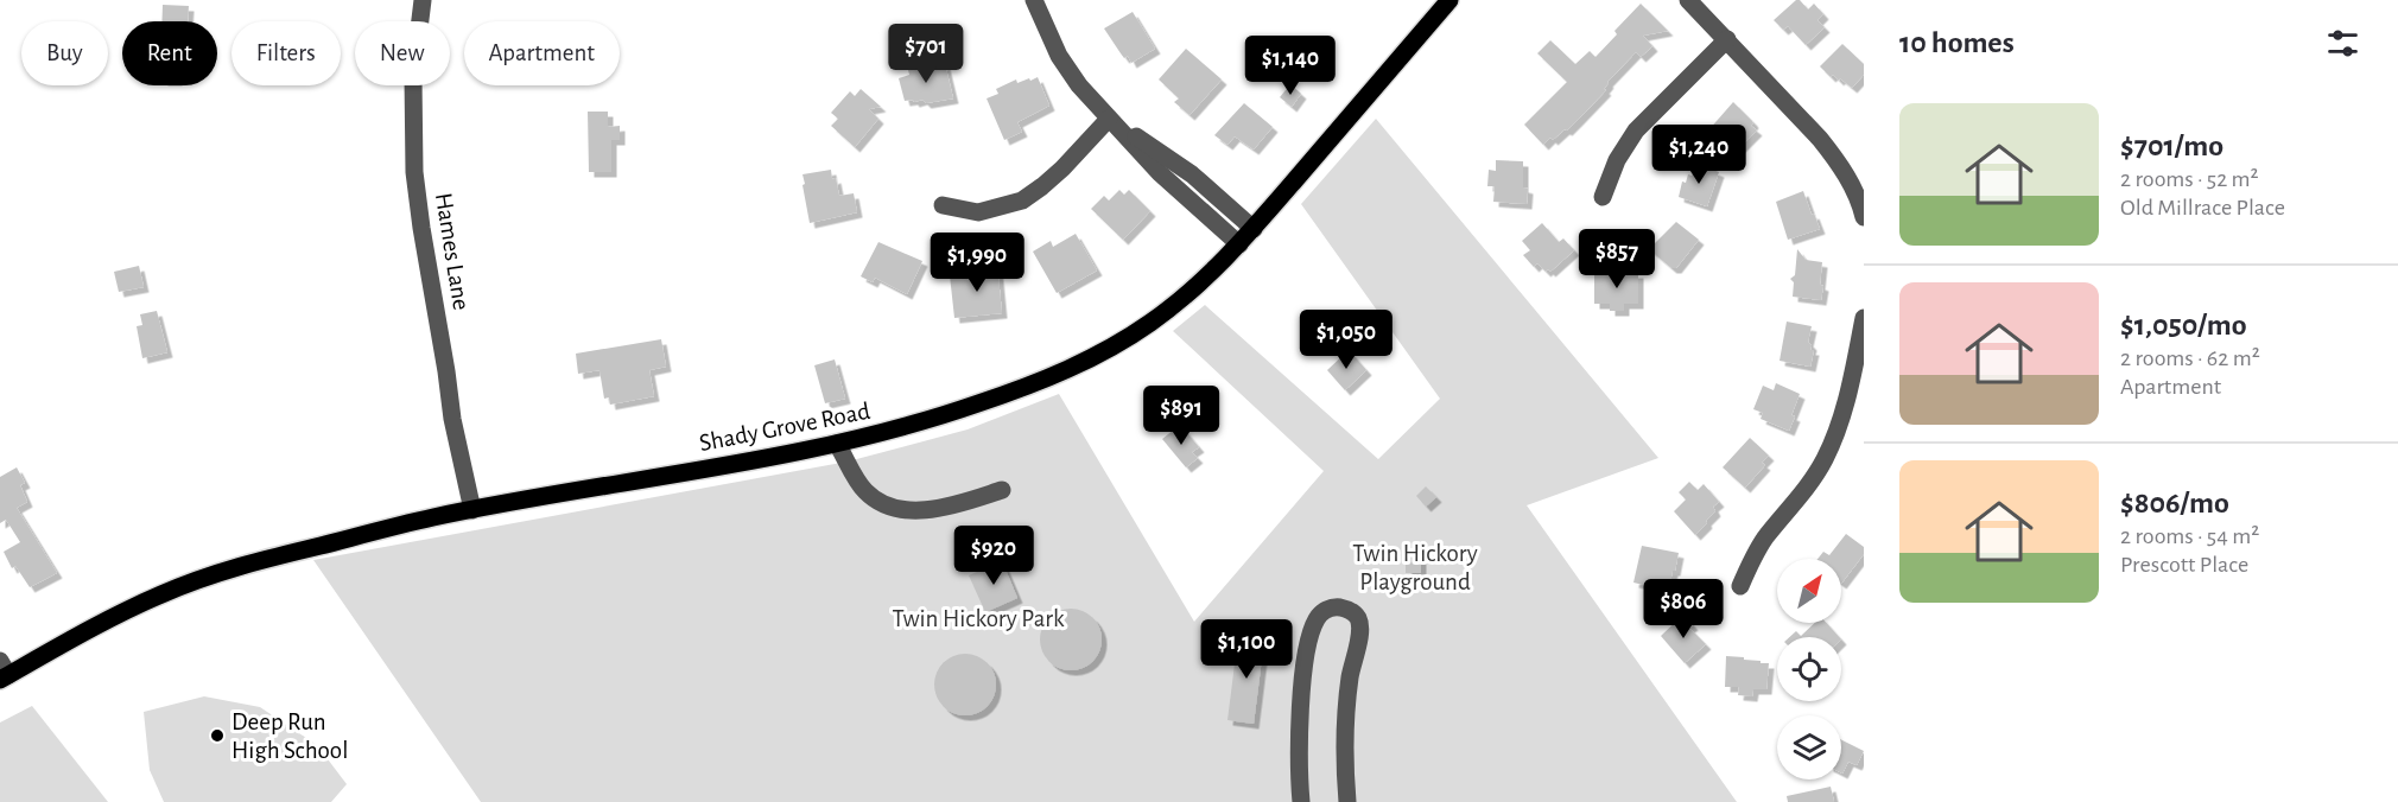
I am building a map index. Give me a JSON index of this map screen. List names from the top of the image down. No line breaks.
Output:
{"streets":{"main road":["Shady Grove Road"],"street":["Hames Lane"]},"crossings":[["Hames Lane","Shady Grove Road"]],"parks":["Twin Hickory Playground","Twin Hickory Park"],"places":["Deep Run High School"],"north":"top right","page":{"heading":"10 homes","chip":["Buy","Rent","Filters","New","Apartment"],"price":["$701","$1,140","$1,240","$857","$1,990","$1,050","$891","$920","$806","$1,100"],"list":[{"name":"$701/mo","note":"2 rooms · 52 m² · Old Millrace Place"},{"name":"$1,050/mo","note":"2 rooms · 62 m² · Apartment"},{"name":"$806/mo","note":"2 rooms · 54 m² · Prescott Place"}]}}
